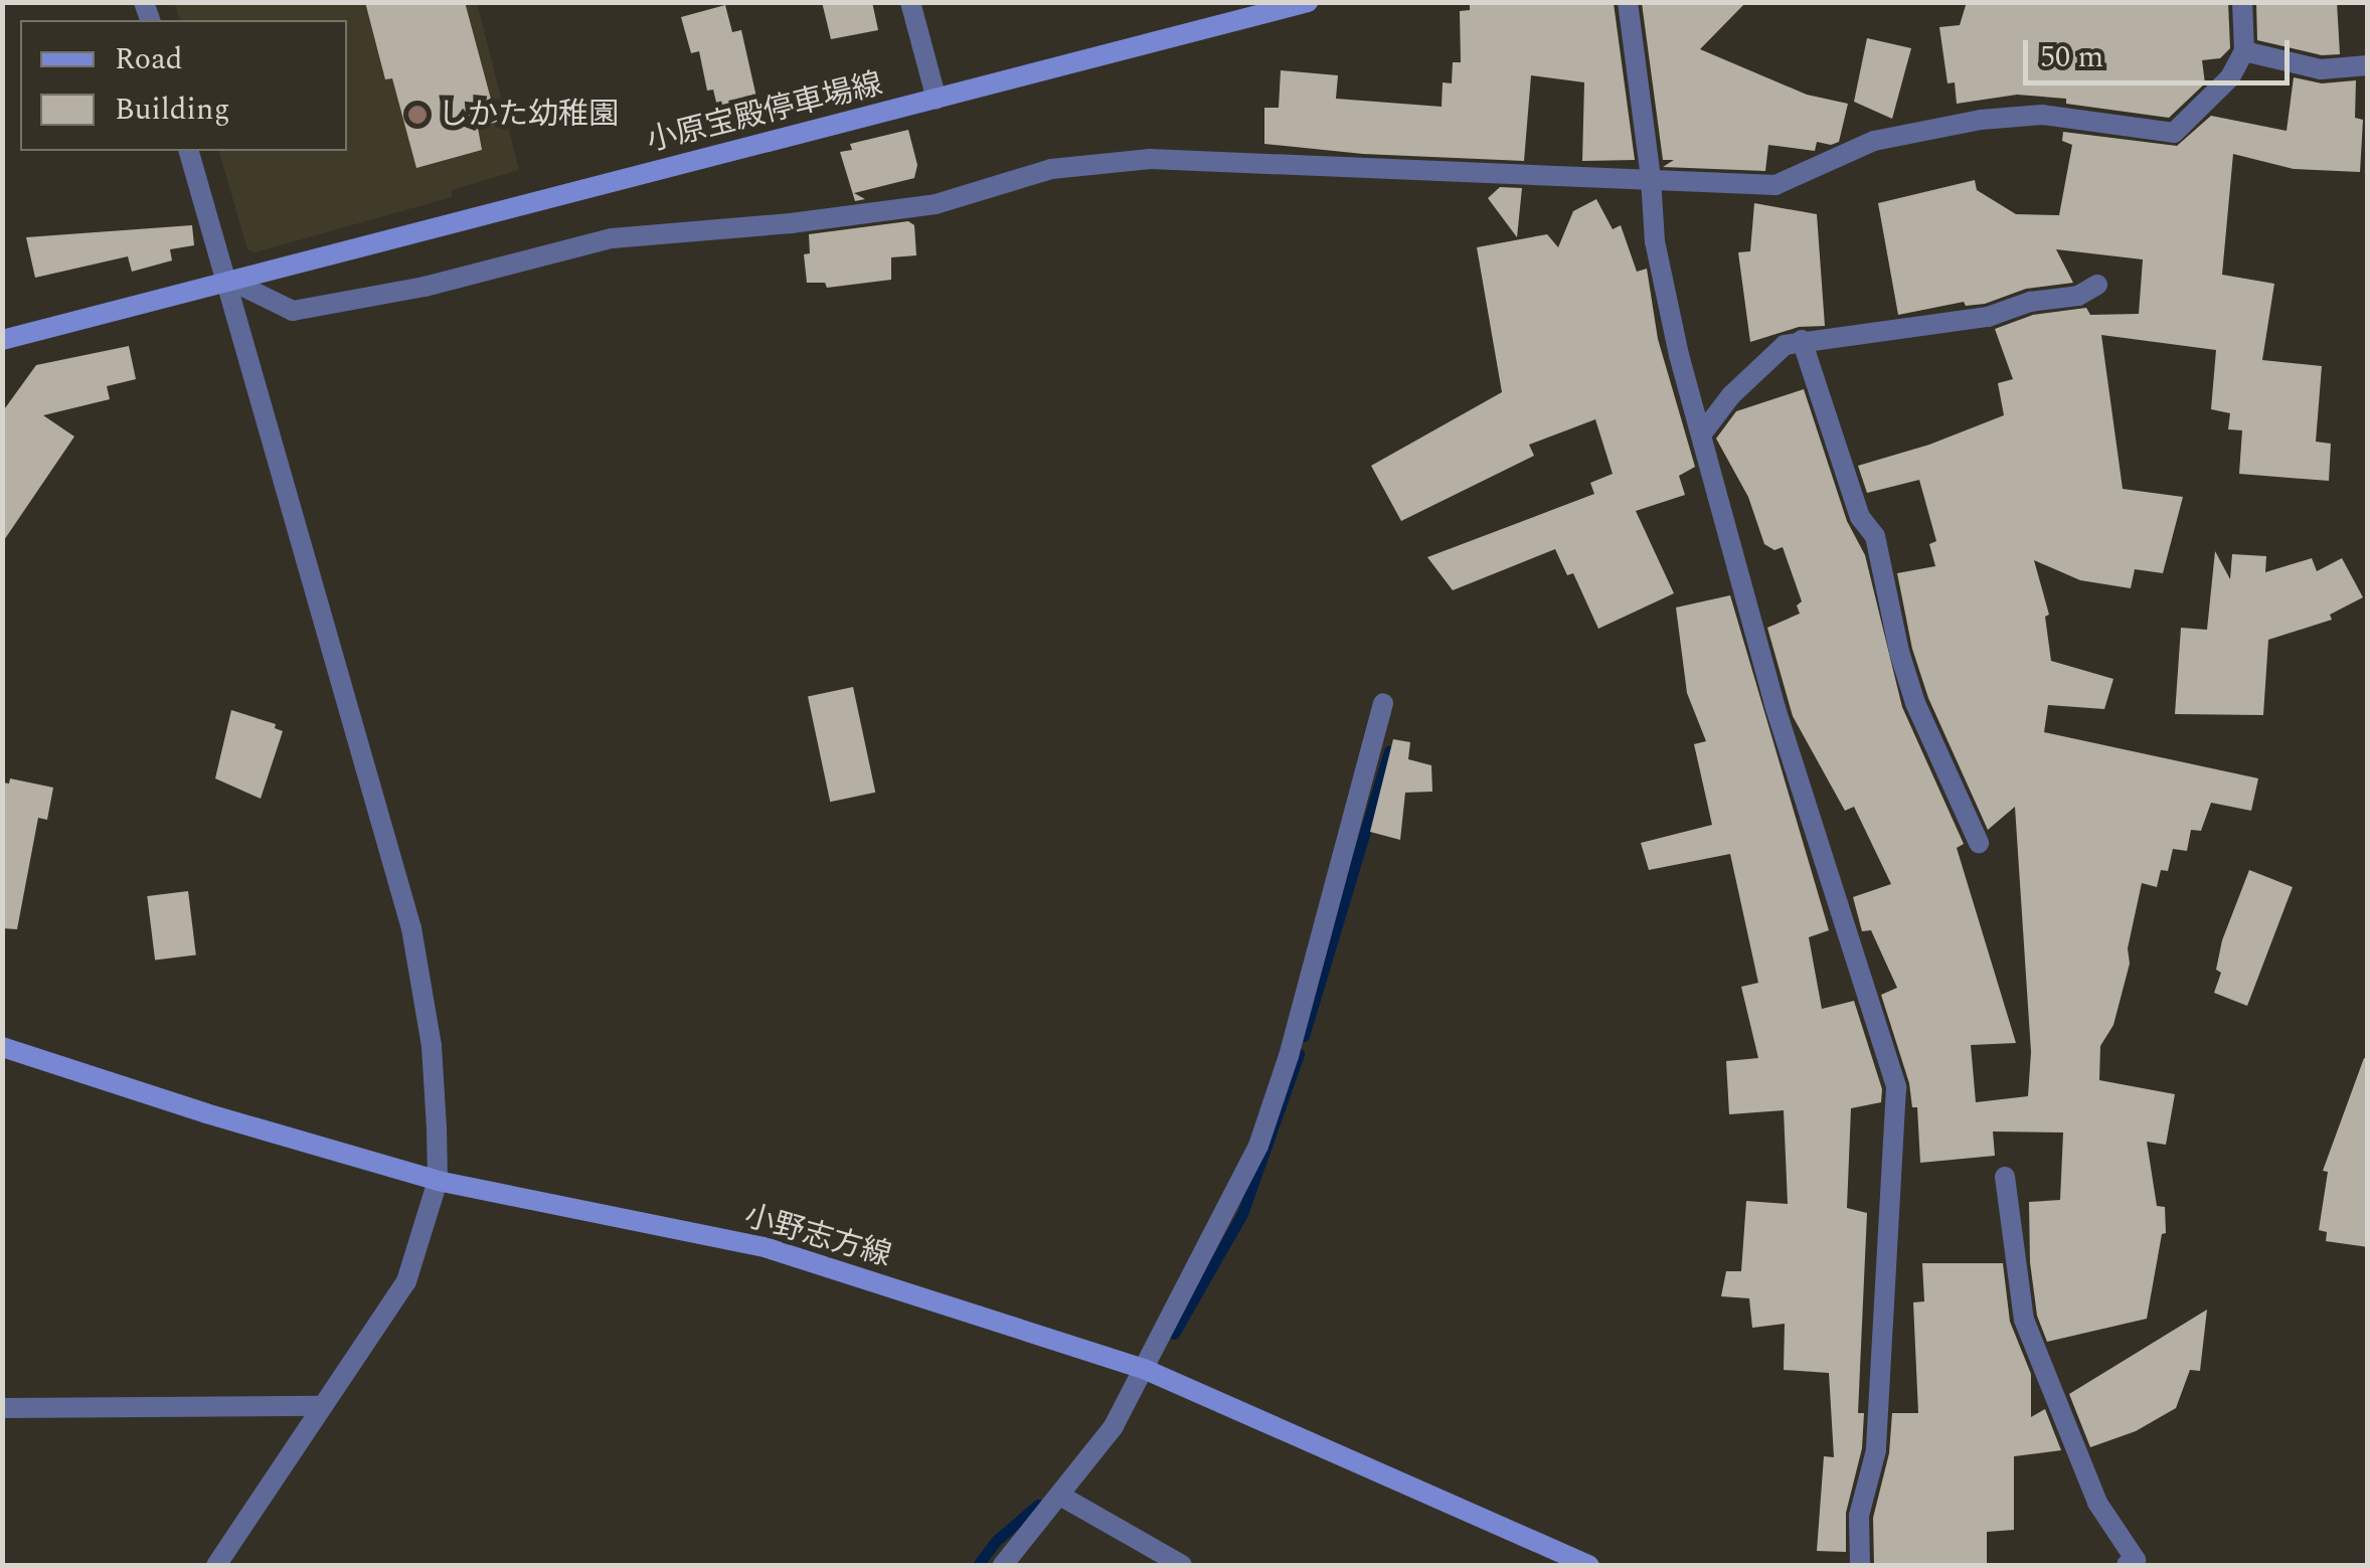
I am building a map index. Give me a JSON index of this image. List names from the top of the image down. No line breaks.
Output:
{"streets":{"main road":["小原宝殿停車場線","小野志方線"]},"places":["しかた幼稚園"],"legend":["Road","Building"],"scale_bar":"50 m"}
